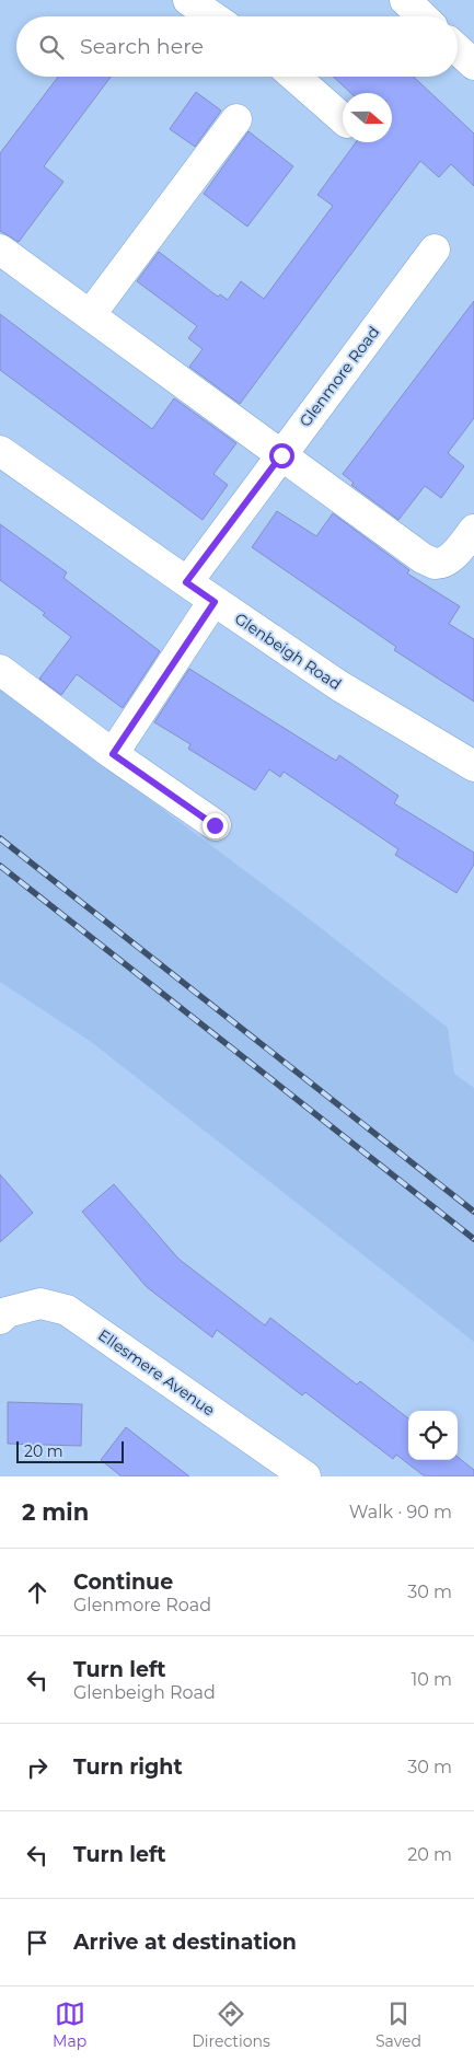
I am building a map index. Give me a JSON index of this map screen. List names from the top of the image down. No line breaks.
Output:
{"streets":{"street":["Glenmore Road","Glenbeigh Road","Ellesmere Avenue"]},"crossings":[["Glenmore Road","Glenbeigh Road"]],"scale_bar":"20 m","north":"right","page":{"search":"Search here","scale":"20 m","heading":["2 min","Walk · 90 m"],"list":[["Continue","Glenmore Road","30 m"],["Turn left","Glenbeigh Road","10 m"],["Turn right","30 m"],["Turn left","20 m"],"Arrive at destination"],"nav":["Map","Directions","Saved"]}}
